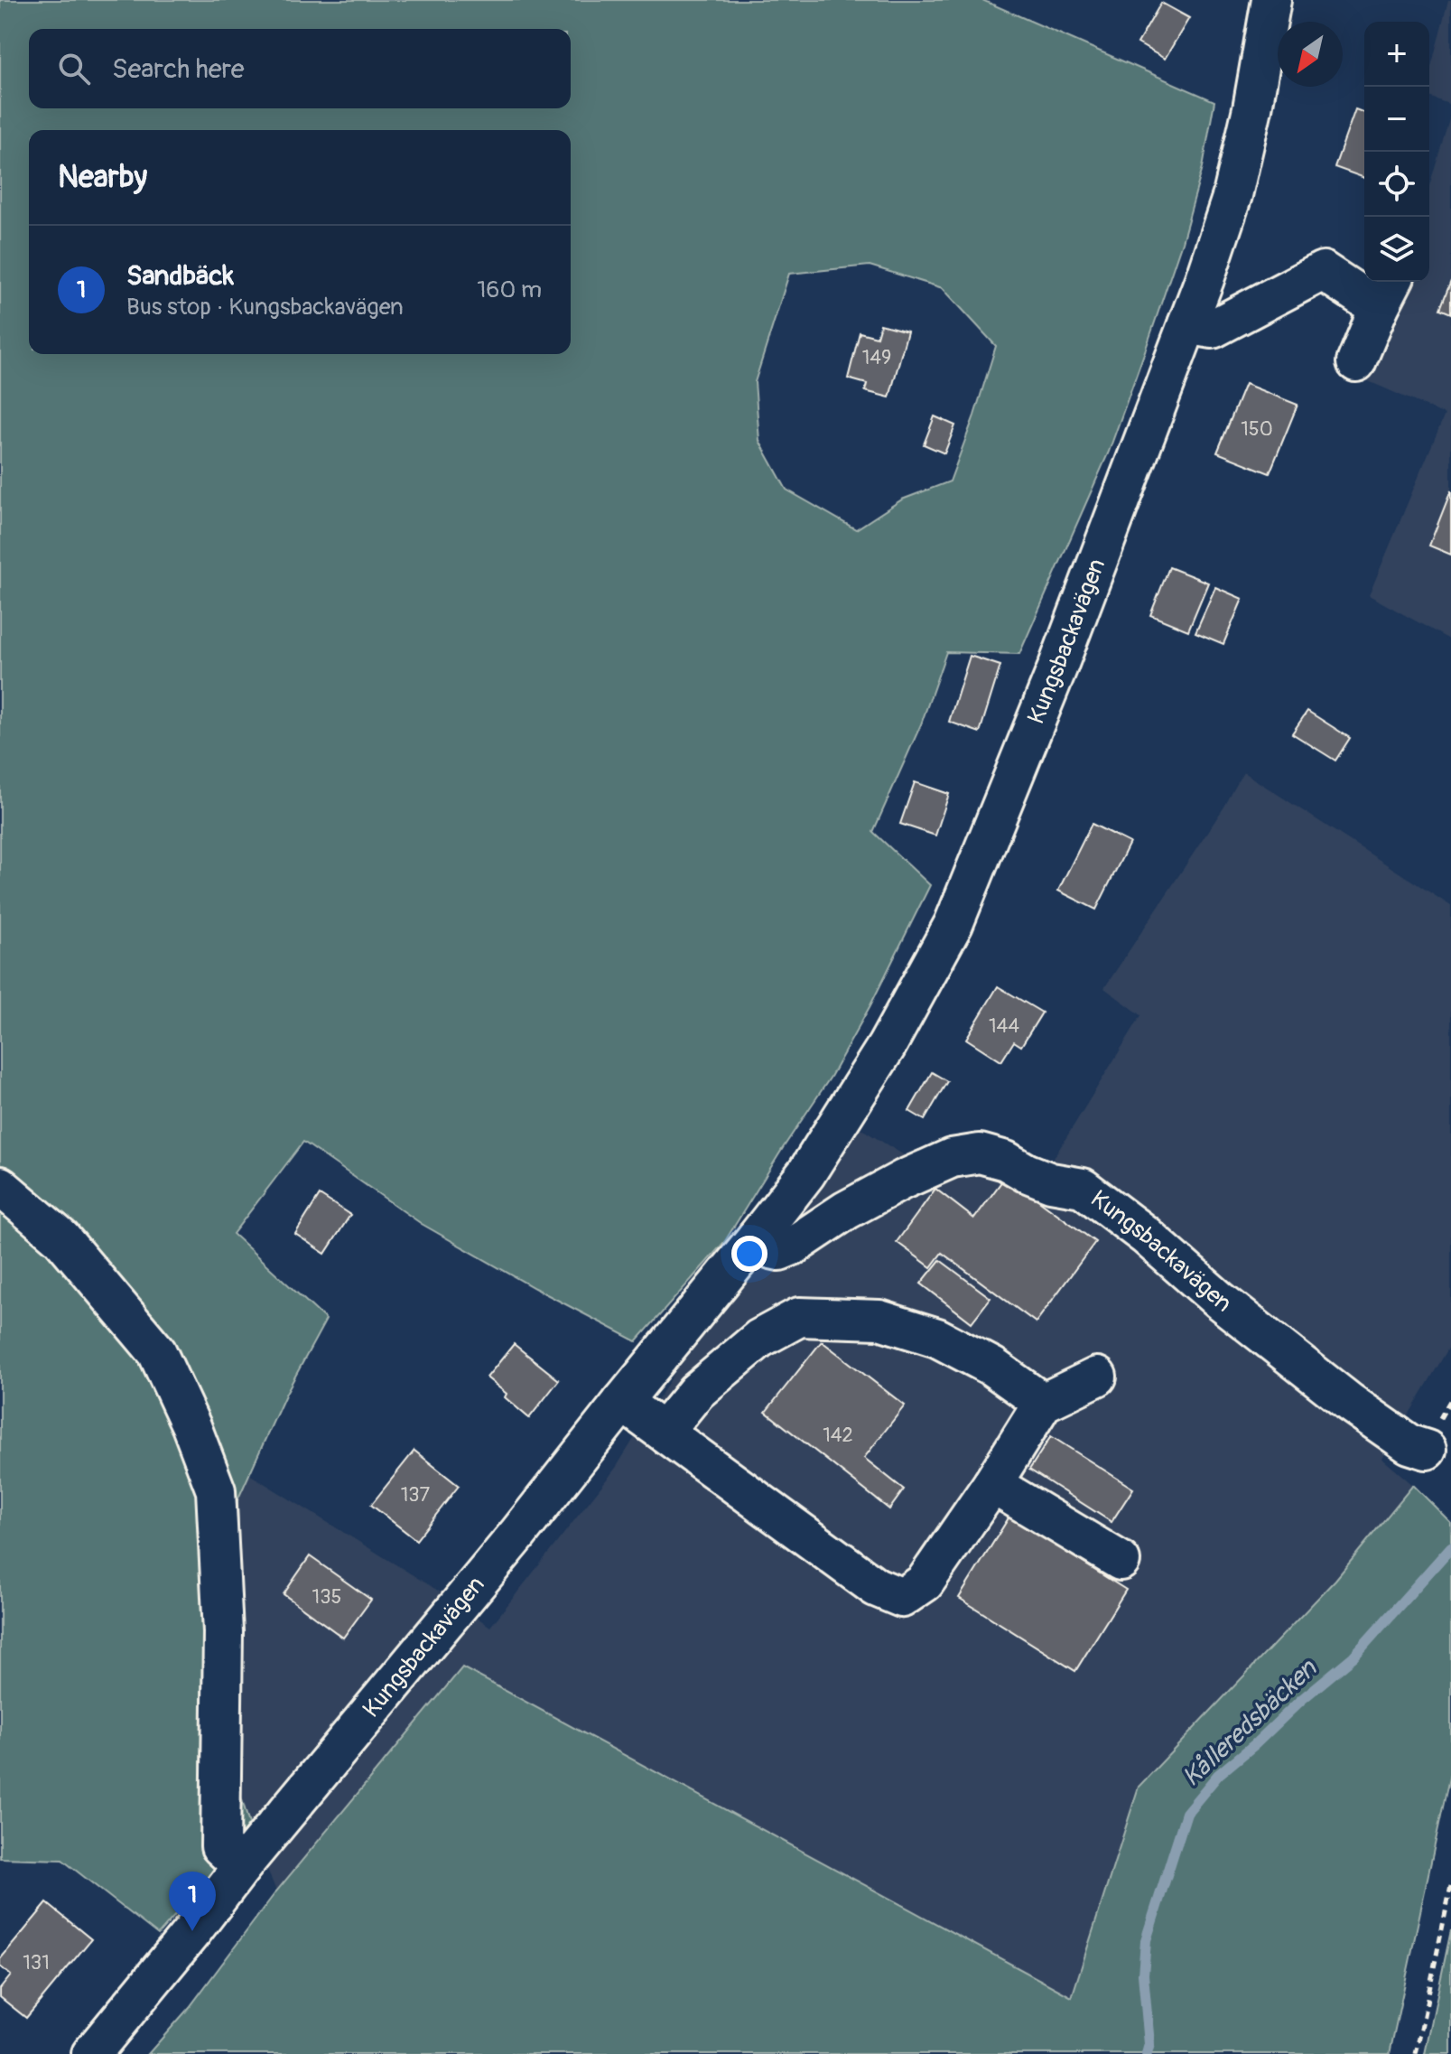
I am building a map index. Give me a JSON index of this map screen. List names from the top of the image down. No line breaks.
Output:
{"streets":{"street":["Kungsbackavägen"]},"water":["Kålleredsbäcken"],"house_numbers":["149","150","144","142","137","135","131"],"north":"bottom left","page":{"map_buttons":["+","−"],"search":"Search here","heading":"Nearby","list":[{"mark":"1","name":"Sandbäck","note":"Bus stop · Kungsbackavägen","value":"160 m"}],"pins":"1"}}
